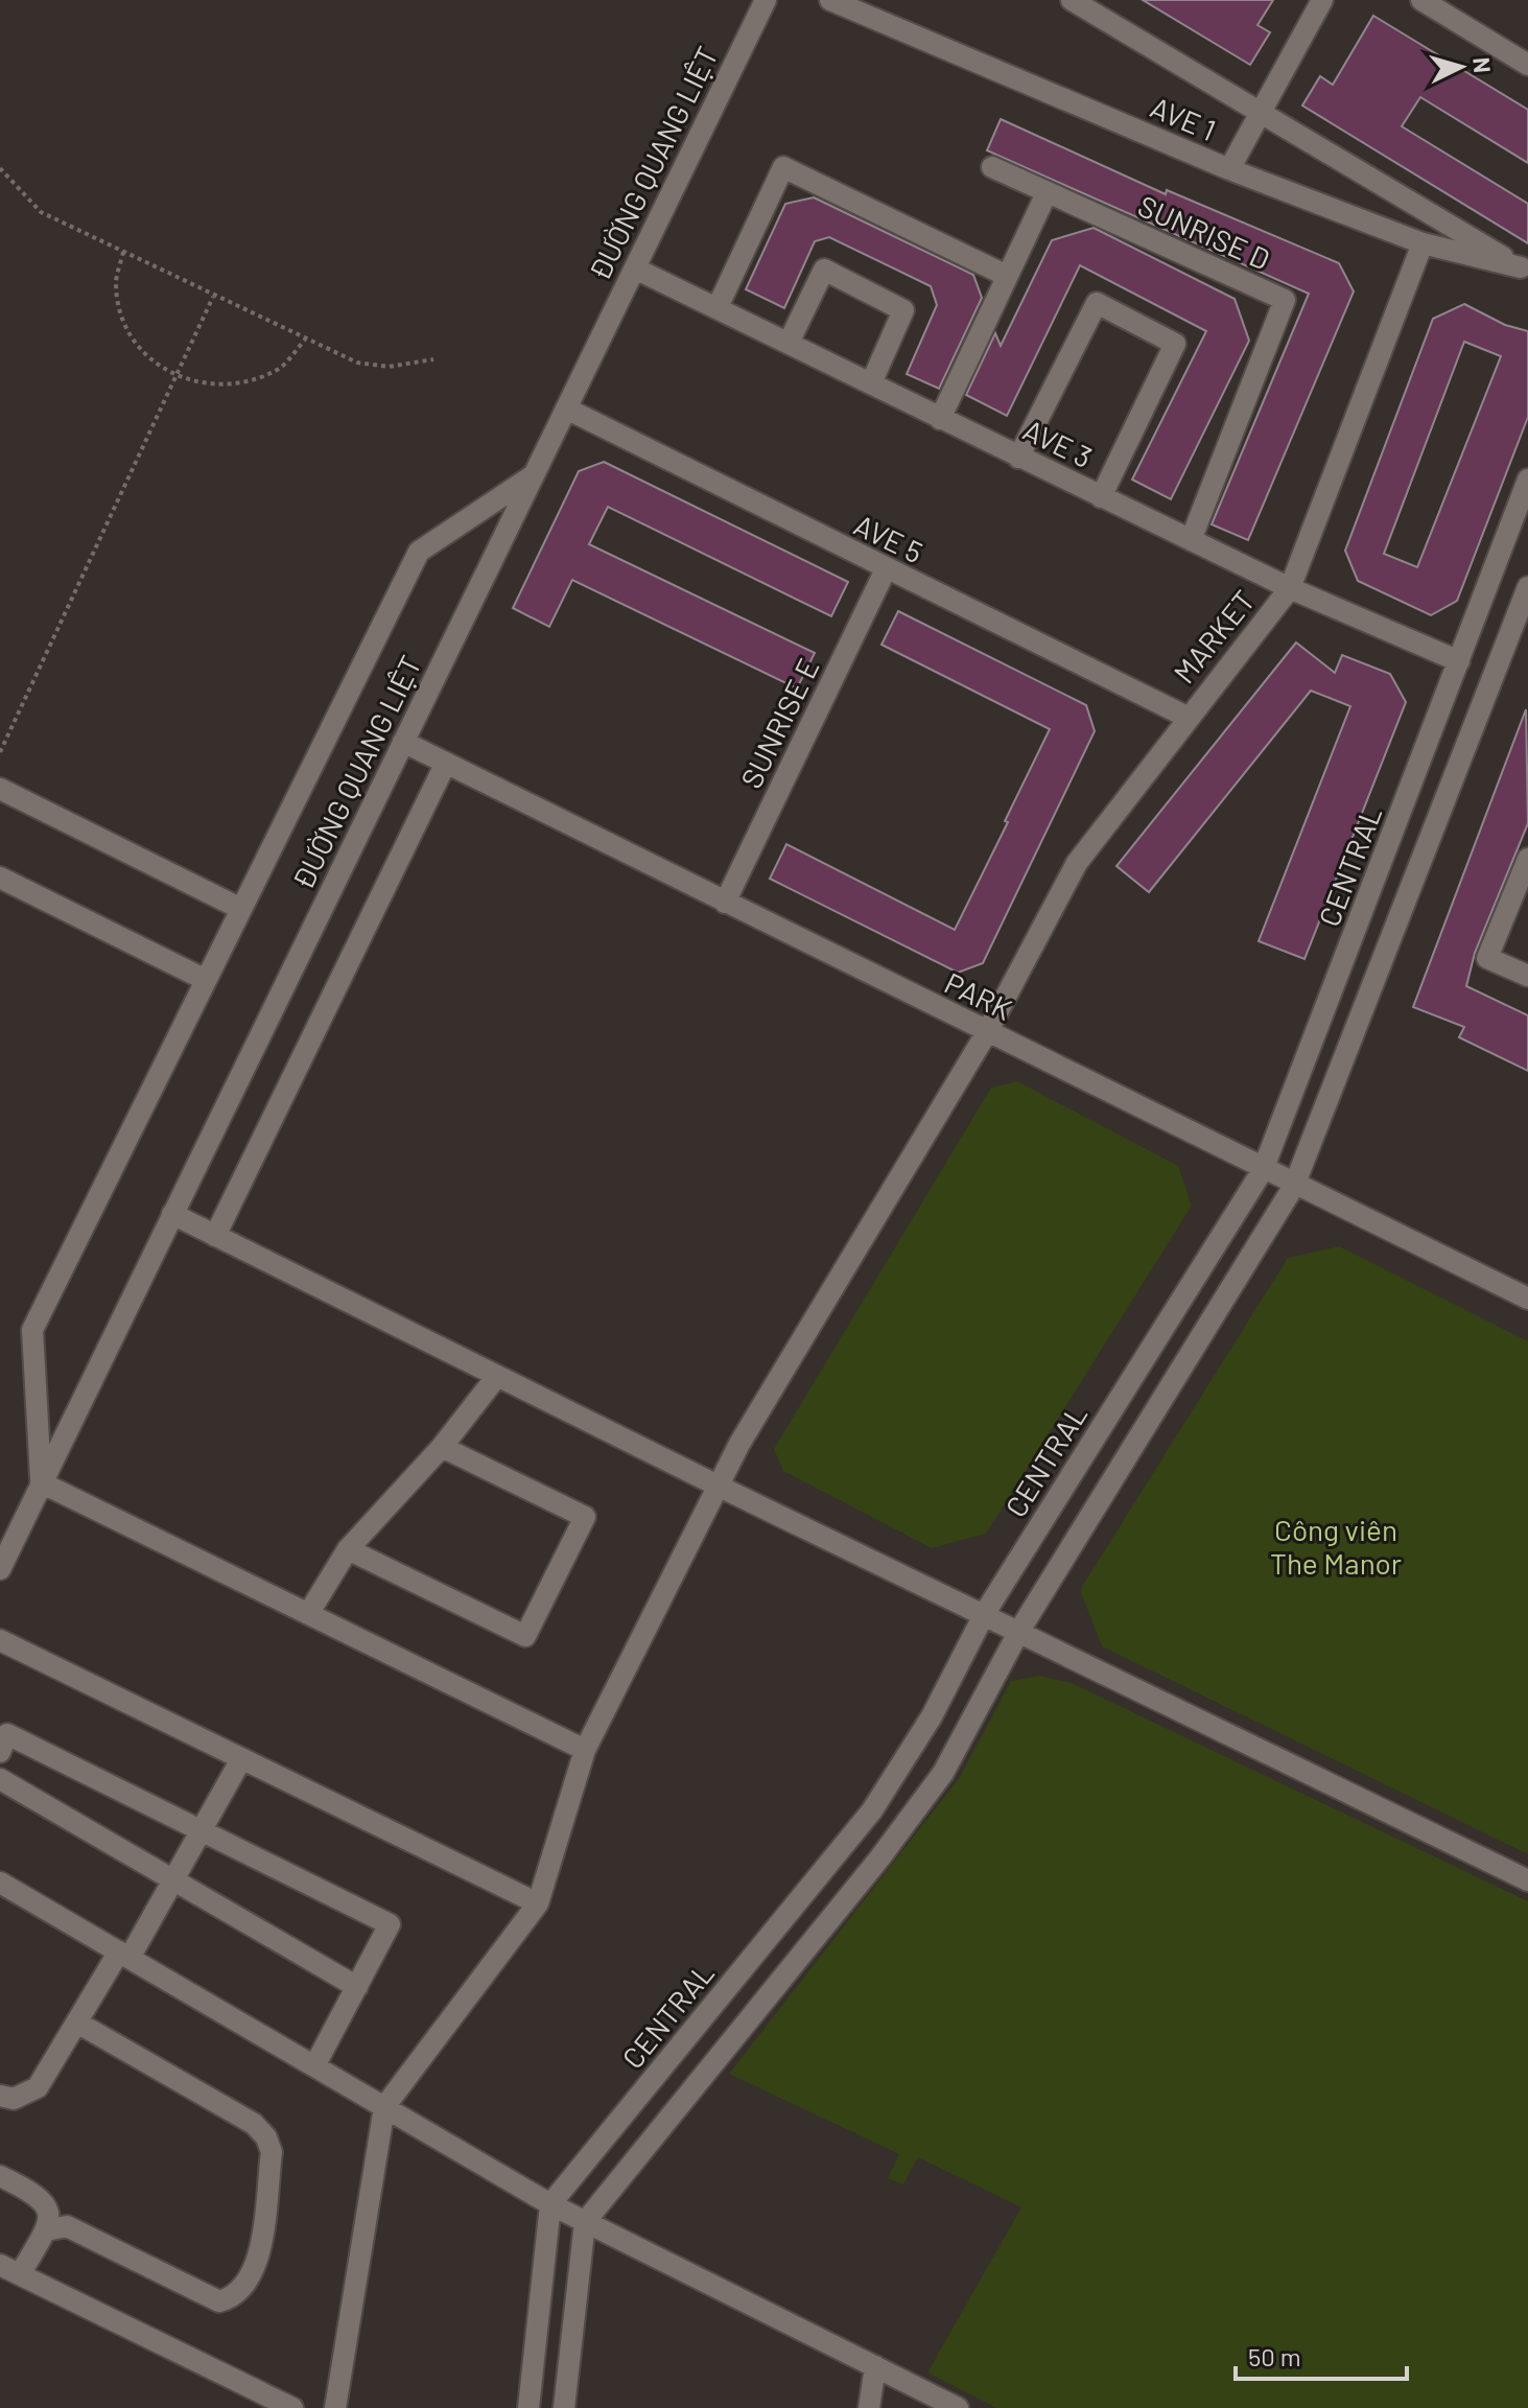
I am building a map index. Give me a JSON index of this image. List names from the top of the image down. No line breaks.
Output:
{"streets":{"street":["AVE 1","ĐƯỜNG QUANG LIỆT","SUNRISE D","AVE 3","AVE 5","MARKET","SUNRISE E","CENTRAL","PARK"]},"crossings":[["AVE 1","MARKET"],["ĐƯỜNG QUANG LIỆT","AVE 3"],["ĐƯỜNG QUANG LIỆT","AVE 5"],["ĐƯỜNG QUANG LIỆT","PARK"],["SUNRISE D","AVE 3"],["AVE 3","MARKET"],["AVE 3","CENTRAL"],["AVE 5","MARKET"],["AVE 5","SUNRISE E"],["MARKET","PARK"],["SUNRISE E","PARK"],["CENTRAL","PARK"]],"parks":["Công viên The Manor"],"scale_bar":"50 m","north":"right"}
